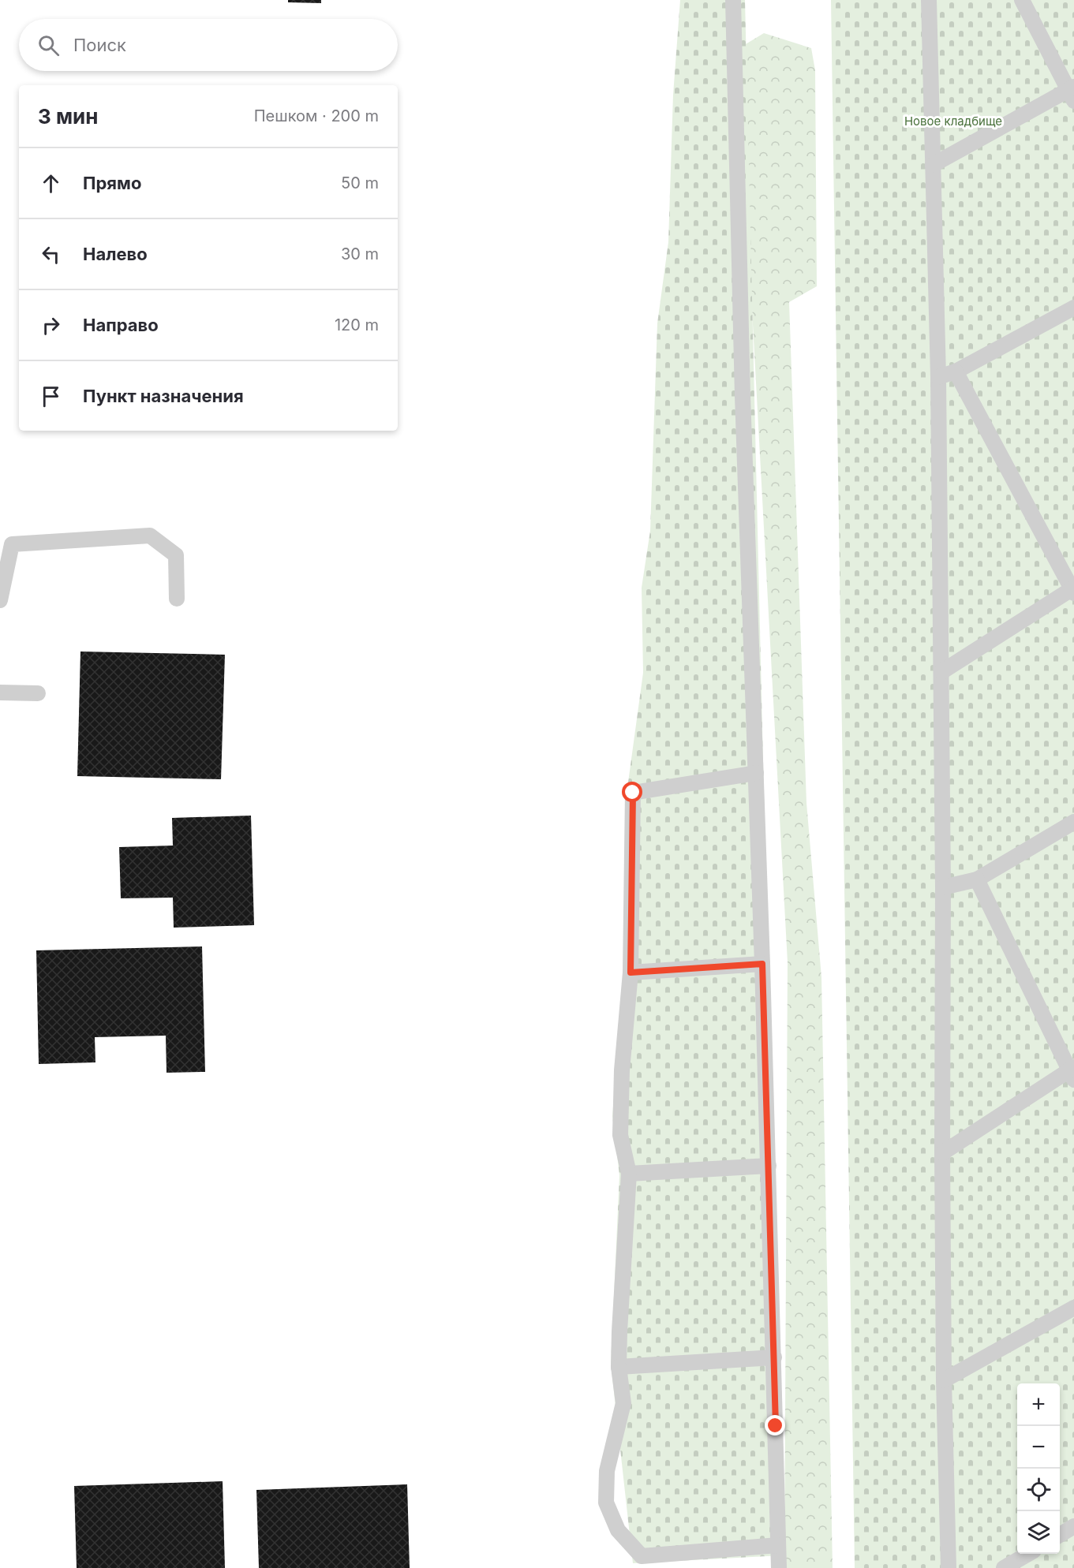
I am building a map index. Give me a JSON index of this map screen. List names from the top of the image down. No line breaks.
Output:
{"parks":["Новое кладбище"],"page":{"search":"Поиск","heading":["3 мин","Пешком · 200 m"],"list":[["Прямо","50 m"],["Налево","30 m"],["Направо","120 m"],"Пункт назначения"],"map_buttons":["+","−"]}}
